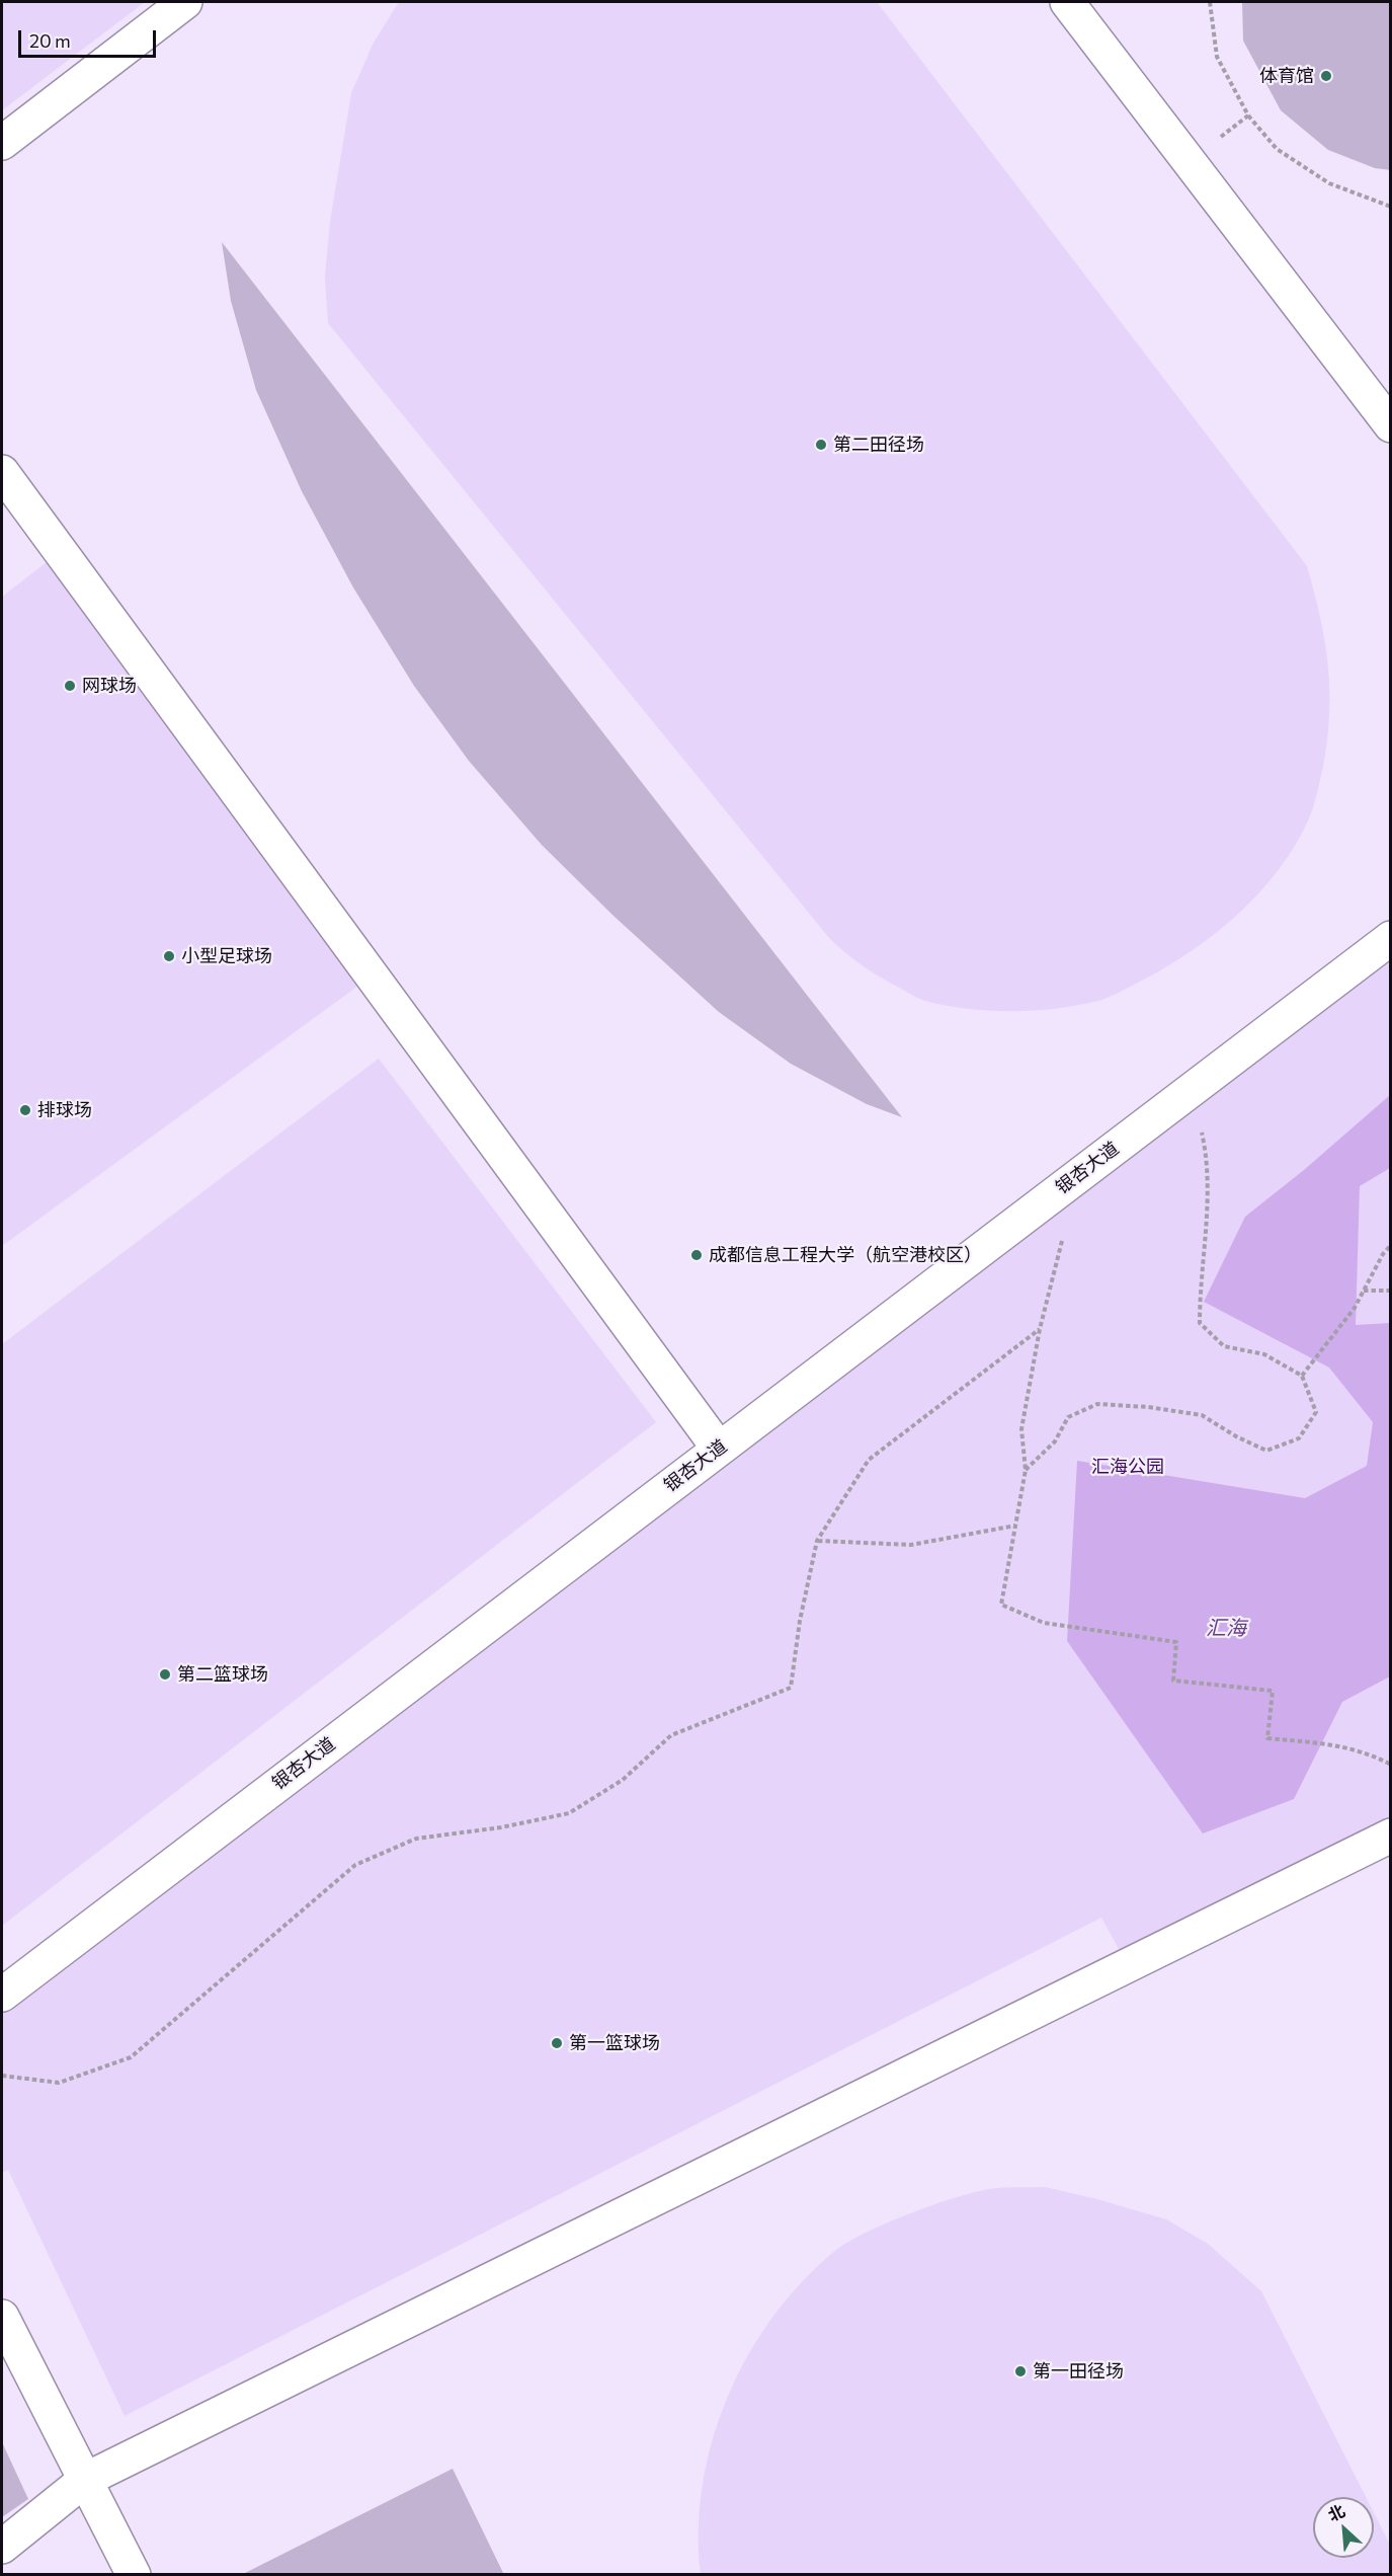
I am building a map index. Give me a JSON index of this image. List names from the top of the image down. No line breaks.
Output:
{"streets":{"street":["银杏大道"]},"water":["汇海"],"parks":["汇海公园"],"places":["体育馆","第二田径场","网球场","小型足球场","排球场","成都信息工程大学（航空港校区）","第二篮球场","第一篮球场","第一田径场"],"scale_bar":"20 m","north":"top left"}
